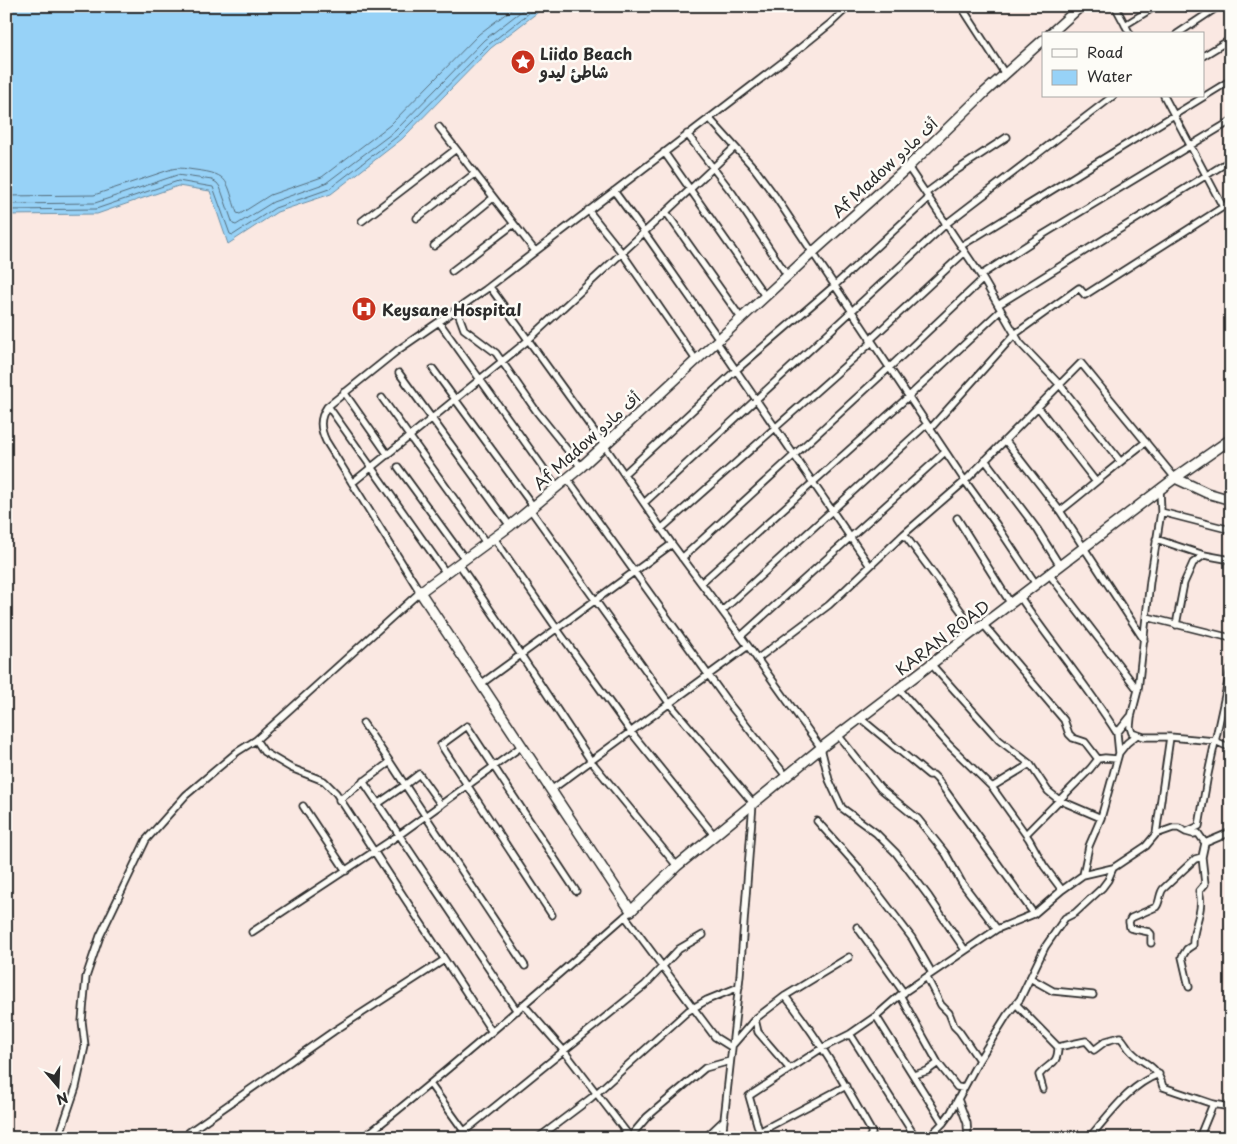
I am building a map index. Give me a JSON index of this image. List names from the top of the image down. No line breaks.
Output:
{"streets":{"street":["Af Madow أف مادو","KARAN ROAD"]},"places":{"place":["Liido Beach شاطئ ليدو"],"hospital":["Keysane Hospital"]},"legend":["Road","Water"],"north":"bottom"}
